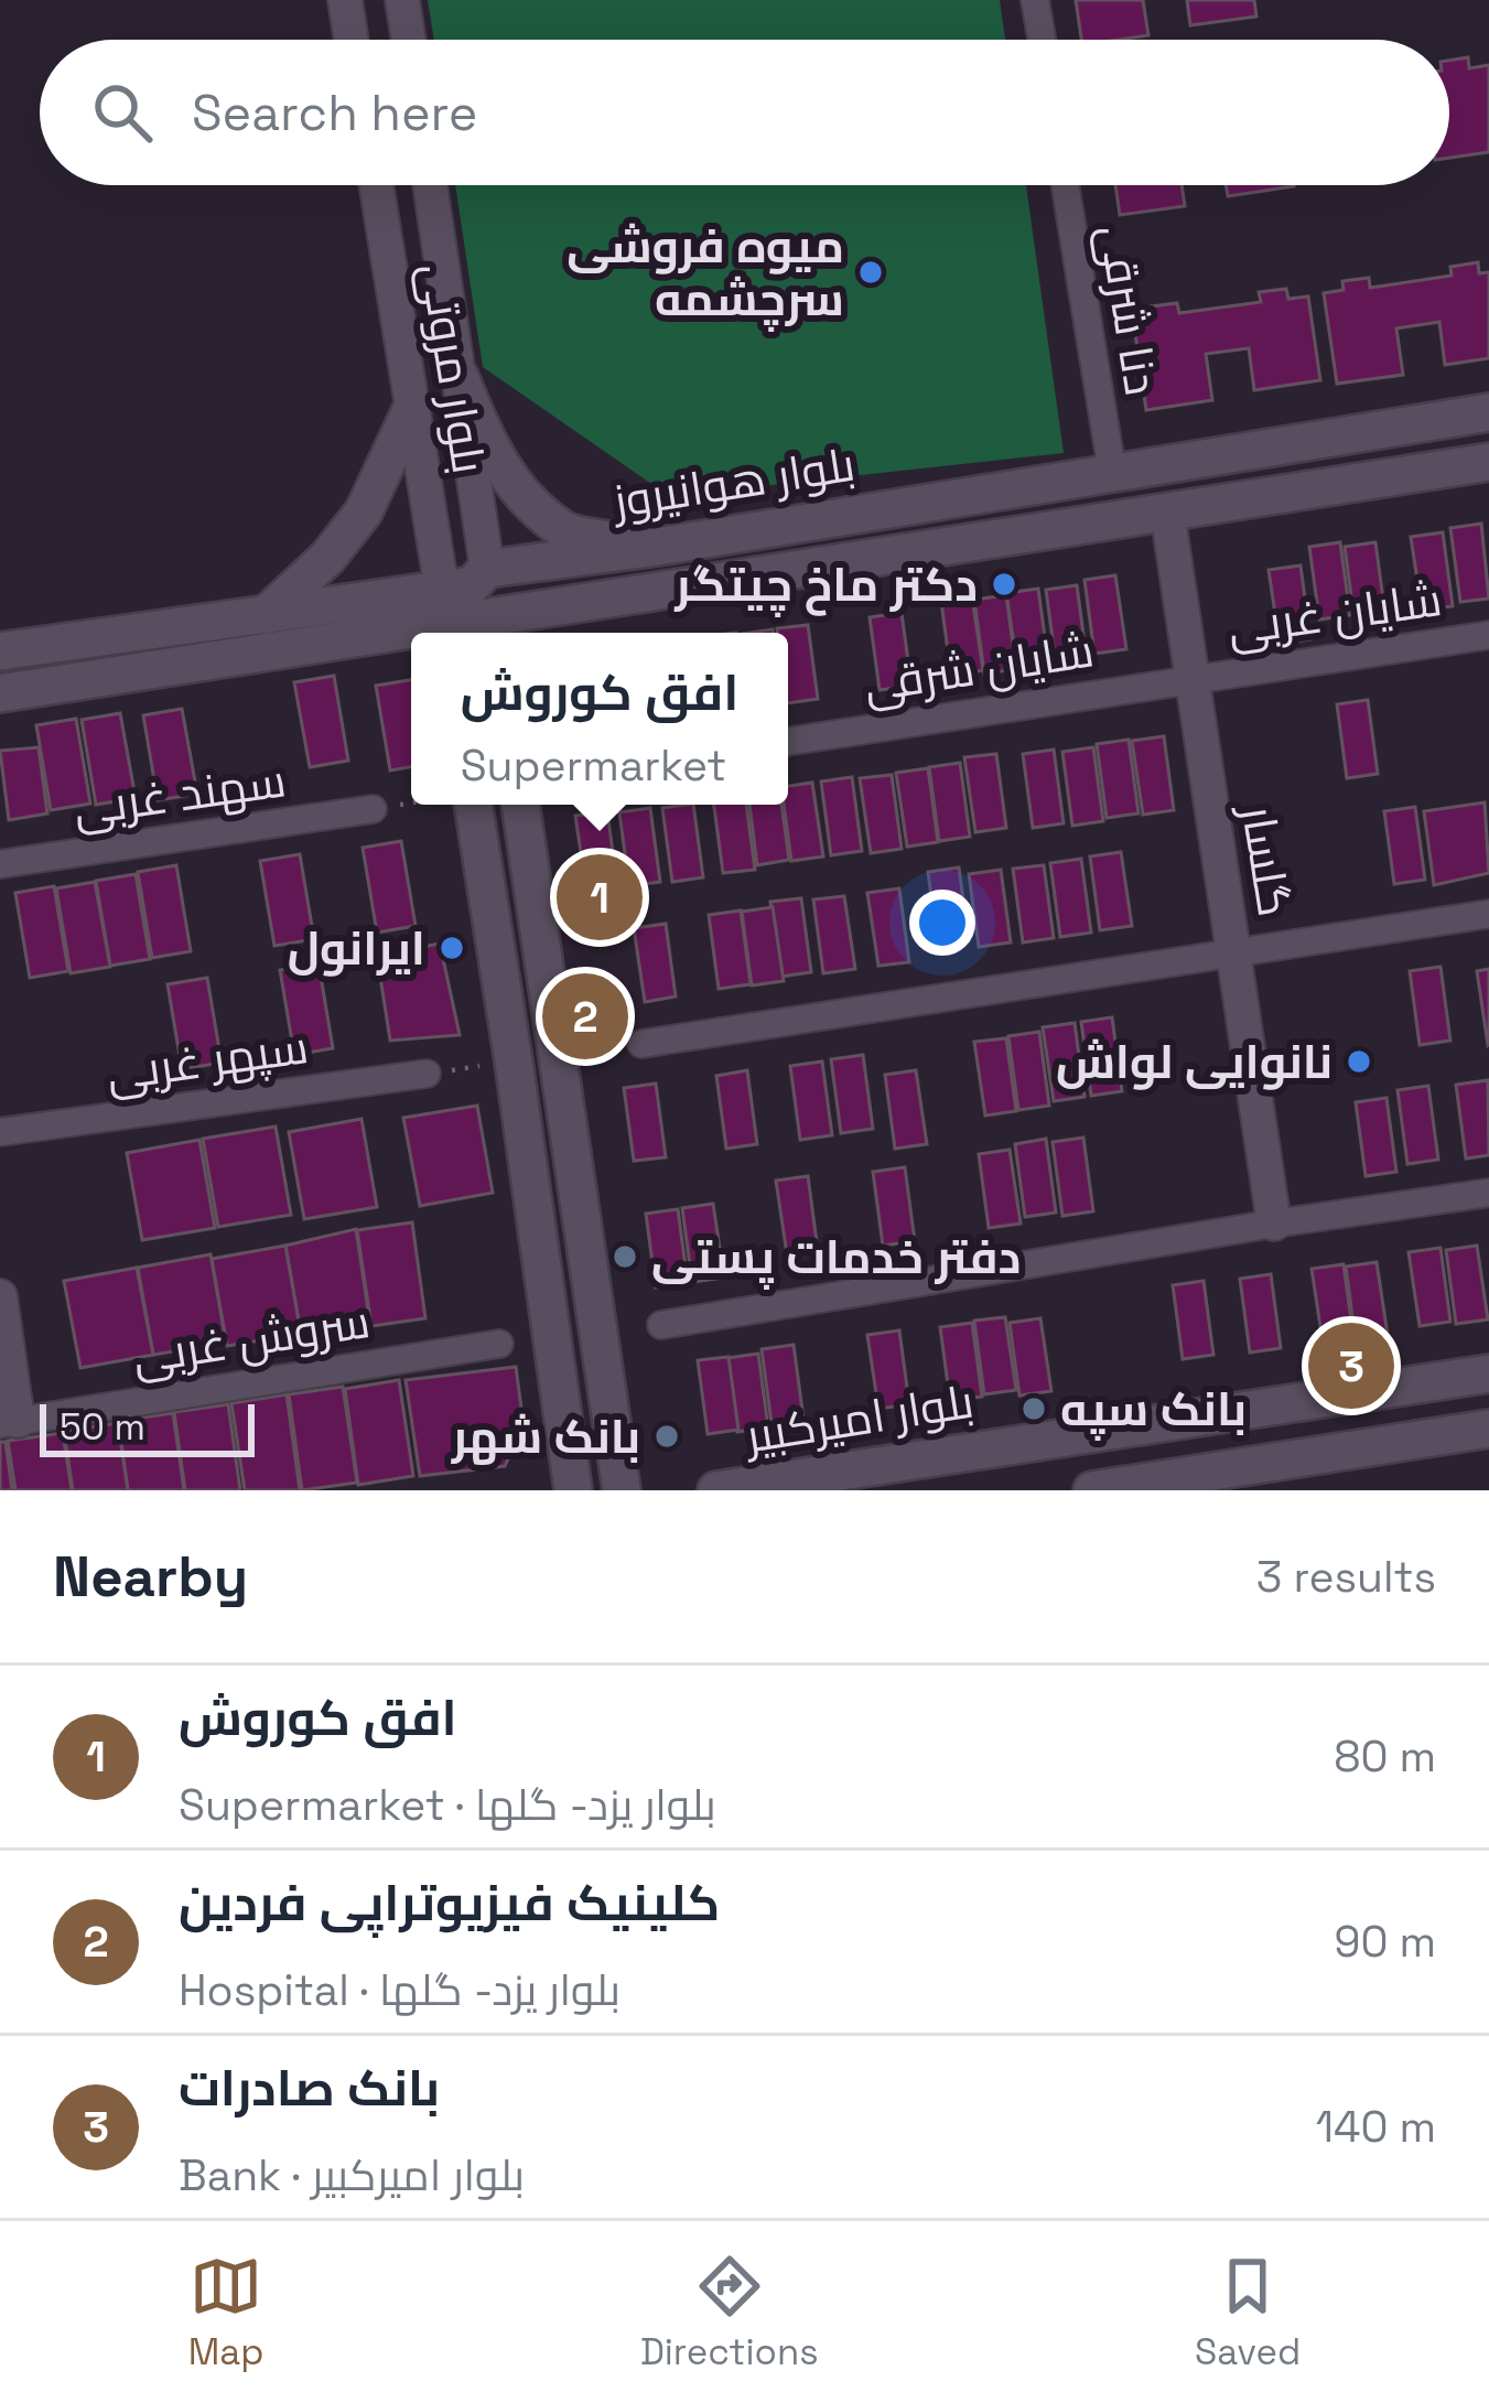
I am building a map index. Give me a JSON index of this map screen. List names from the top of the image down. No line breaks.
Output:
{"streets":{"main road":["بلوار هوانیروز","بلوار امیرکبیر"],"street":["دنا شرقی","بلوار مروتی","شایان غربی","شایان شرقی","سهند غربی","گلسار","سپهر غربی","سروش غربی"]},"crossings":[["دنا شرقی","بلوار هوانیروز"],["بلوار مروتی","بلوار هوانیروز"],["بلوار هوانیروز","گلسار"],["شایان غربی","شایان شرقی"],["شایان غربی","گلسار"],["شایان شرقی","گلسار"]],"places":["میوه فروشی سرچشمه","دکتر ماخ چیتگر","ایرانول","نانوایی لواش","دفتر خدمات پستی","بانک سپه","بانک شهر"],"scale_bar":"50 m","page":{"search":"Search here","popup":["افق کوروش","Supermarket"],"pins":["1","2","3"],"scale":"50 m","heading":["Nearby","3 results"],"list":[{"mark":"1","name":"افق کوروش","note":"Supermarket · بلوار یزد- گلها","value":"80 m"},{"mark":"2","name":"کلینیک فیزیوتراپی فردین","note":"Hospital · بلوار یزد- گلها","value":"90 m"},{"mark":"3","name":"بانک صادرات","note":"Bank · بلوار امیرکبیر","value":"140 m"}],"nav":["Map","Directions","Saved"]}}
